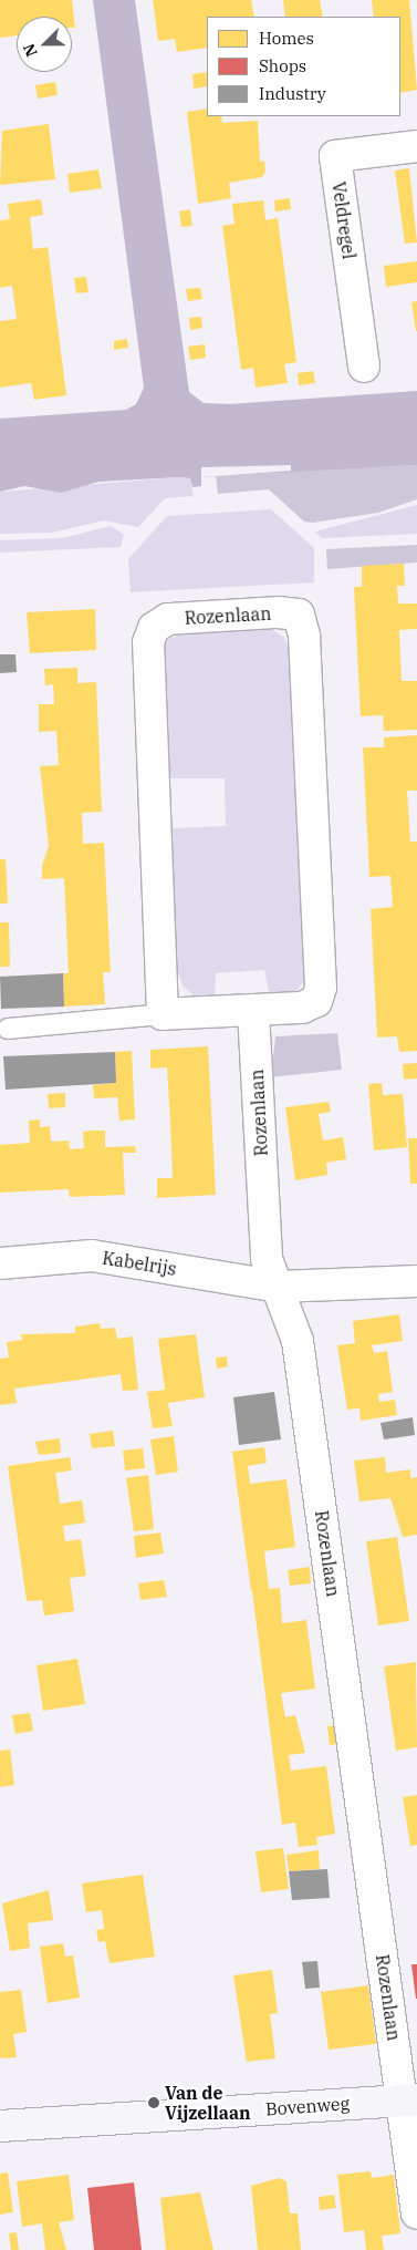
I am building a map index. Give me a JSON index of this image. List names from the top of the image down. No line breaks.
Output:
{"streets":{"street":["Veldregel","Rozenlaan","Kabelrijs","Bovenweg"]},"crossings":[["Rozenlaan","Kabelrijs"],["Rozenlaan","Bovenweg"]],"places":["Van de Vijzellaan"],"legend":["Homes","Shops","Industry"],"north":"bottom left"}
